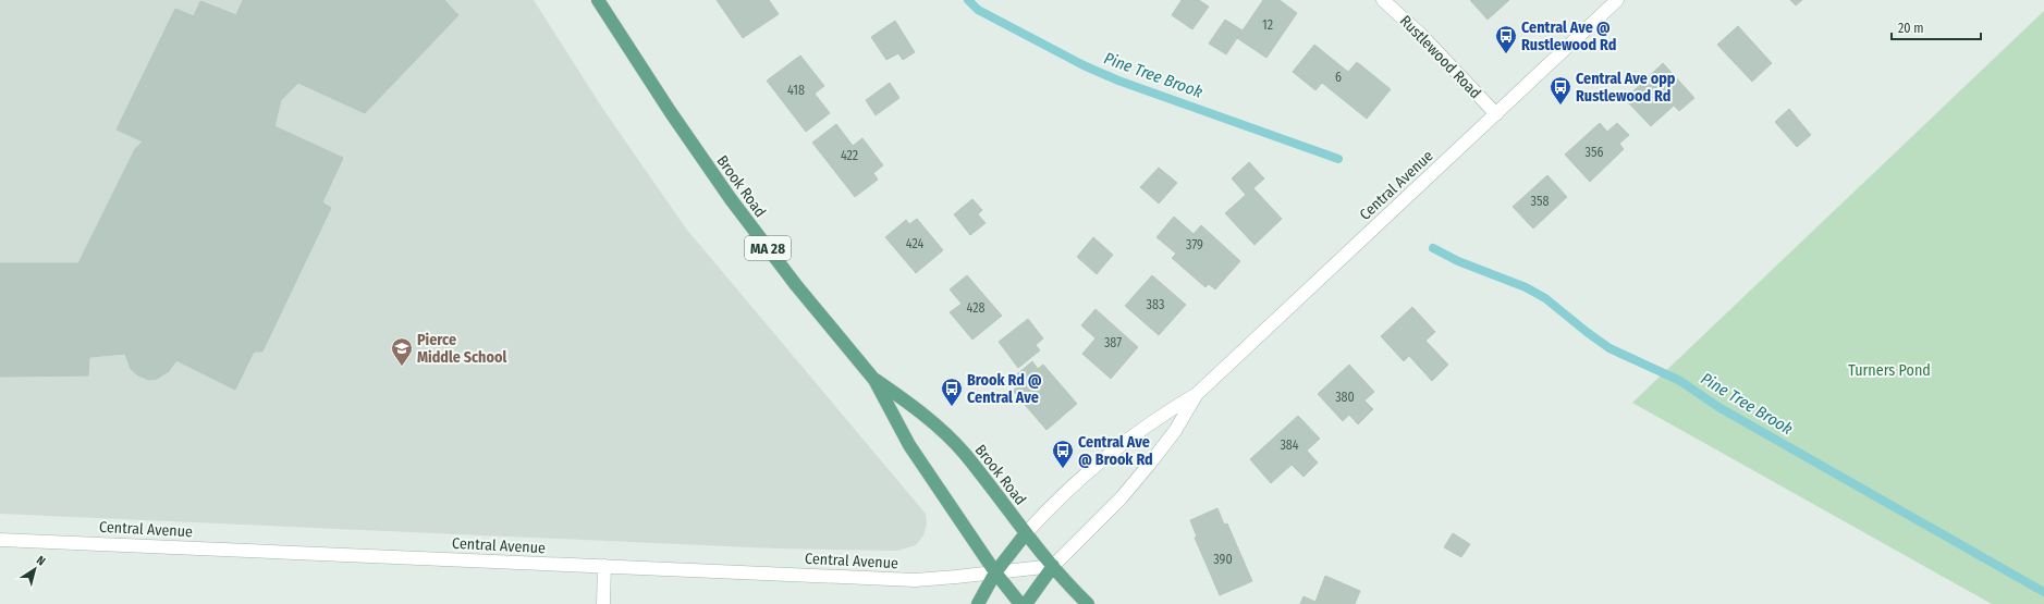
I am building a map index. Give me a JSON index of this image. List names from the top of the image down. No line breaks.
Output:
{"streets":{"main road":["Central Avenue","Brook Road","MA 28"],"street":["Rustlewood Road"]},"crossings":[["Rustlewood Road","Central Avenue"],["Central Avenue","Brook Road"]],"water":["Pine Tree Brook"],"parks":["Turners Pond"],"places":{"bus stop":["Central Ave @ Rustlewood Rd","Central Ave opp Rustlewood Rd","Brook Rd @ Central Ave","Central Ave @ Brook Rd"],"school or university":["Pierce Middle School"]},"house_numbers":["12","6","418","356","422","358","424","379","383","428","387","380","384","390"],"scale_bar":"20 m","north":"top right"}
